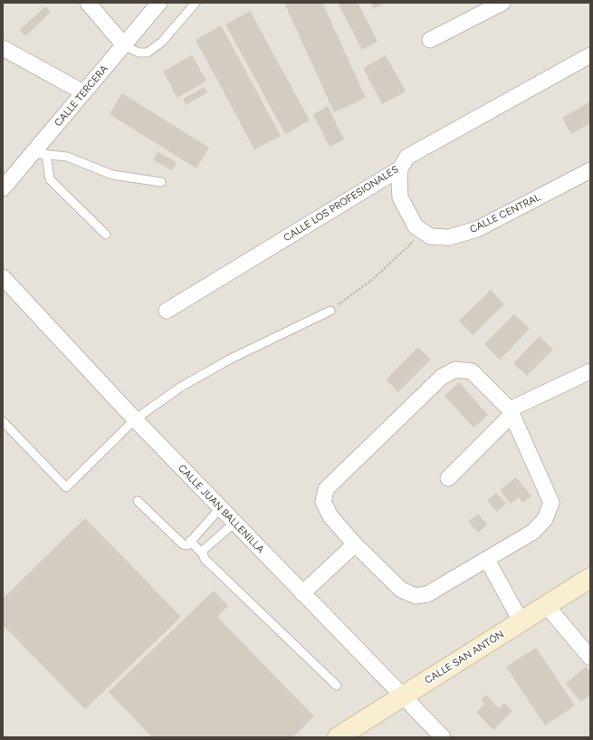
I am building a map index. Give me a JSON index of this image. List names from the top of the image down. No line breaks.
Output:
{"streets":{"street":["CALLE TERCERA","CALLE LOS PROFESIONALES","CALLE CENTRAL","CALLE JUAN BALLENILLA","CALLE SAN ANTÓN"]},"crossings":[["CALLE JUAN BALLENILLA","CALLE SAN ANTÓN"]]}
